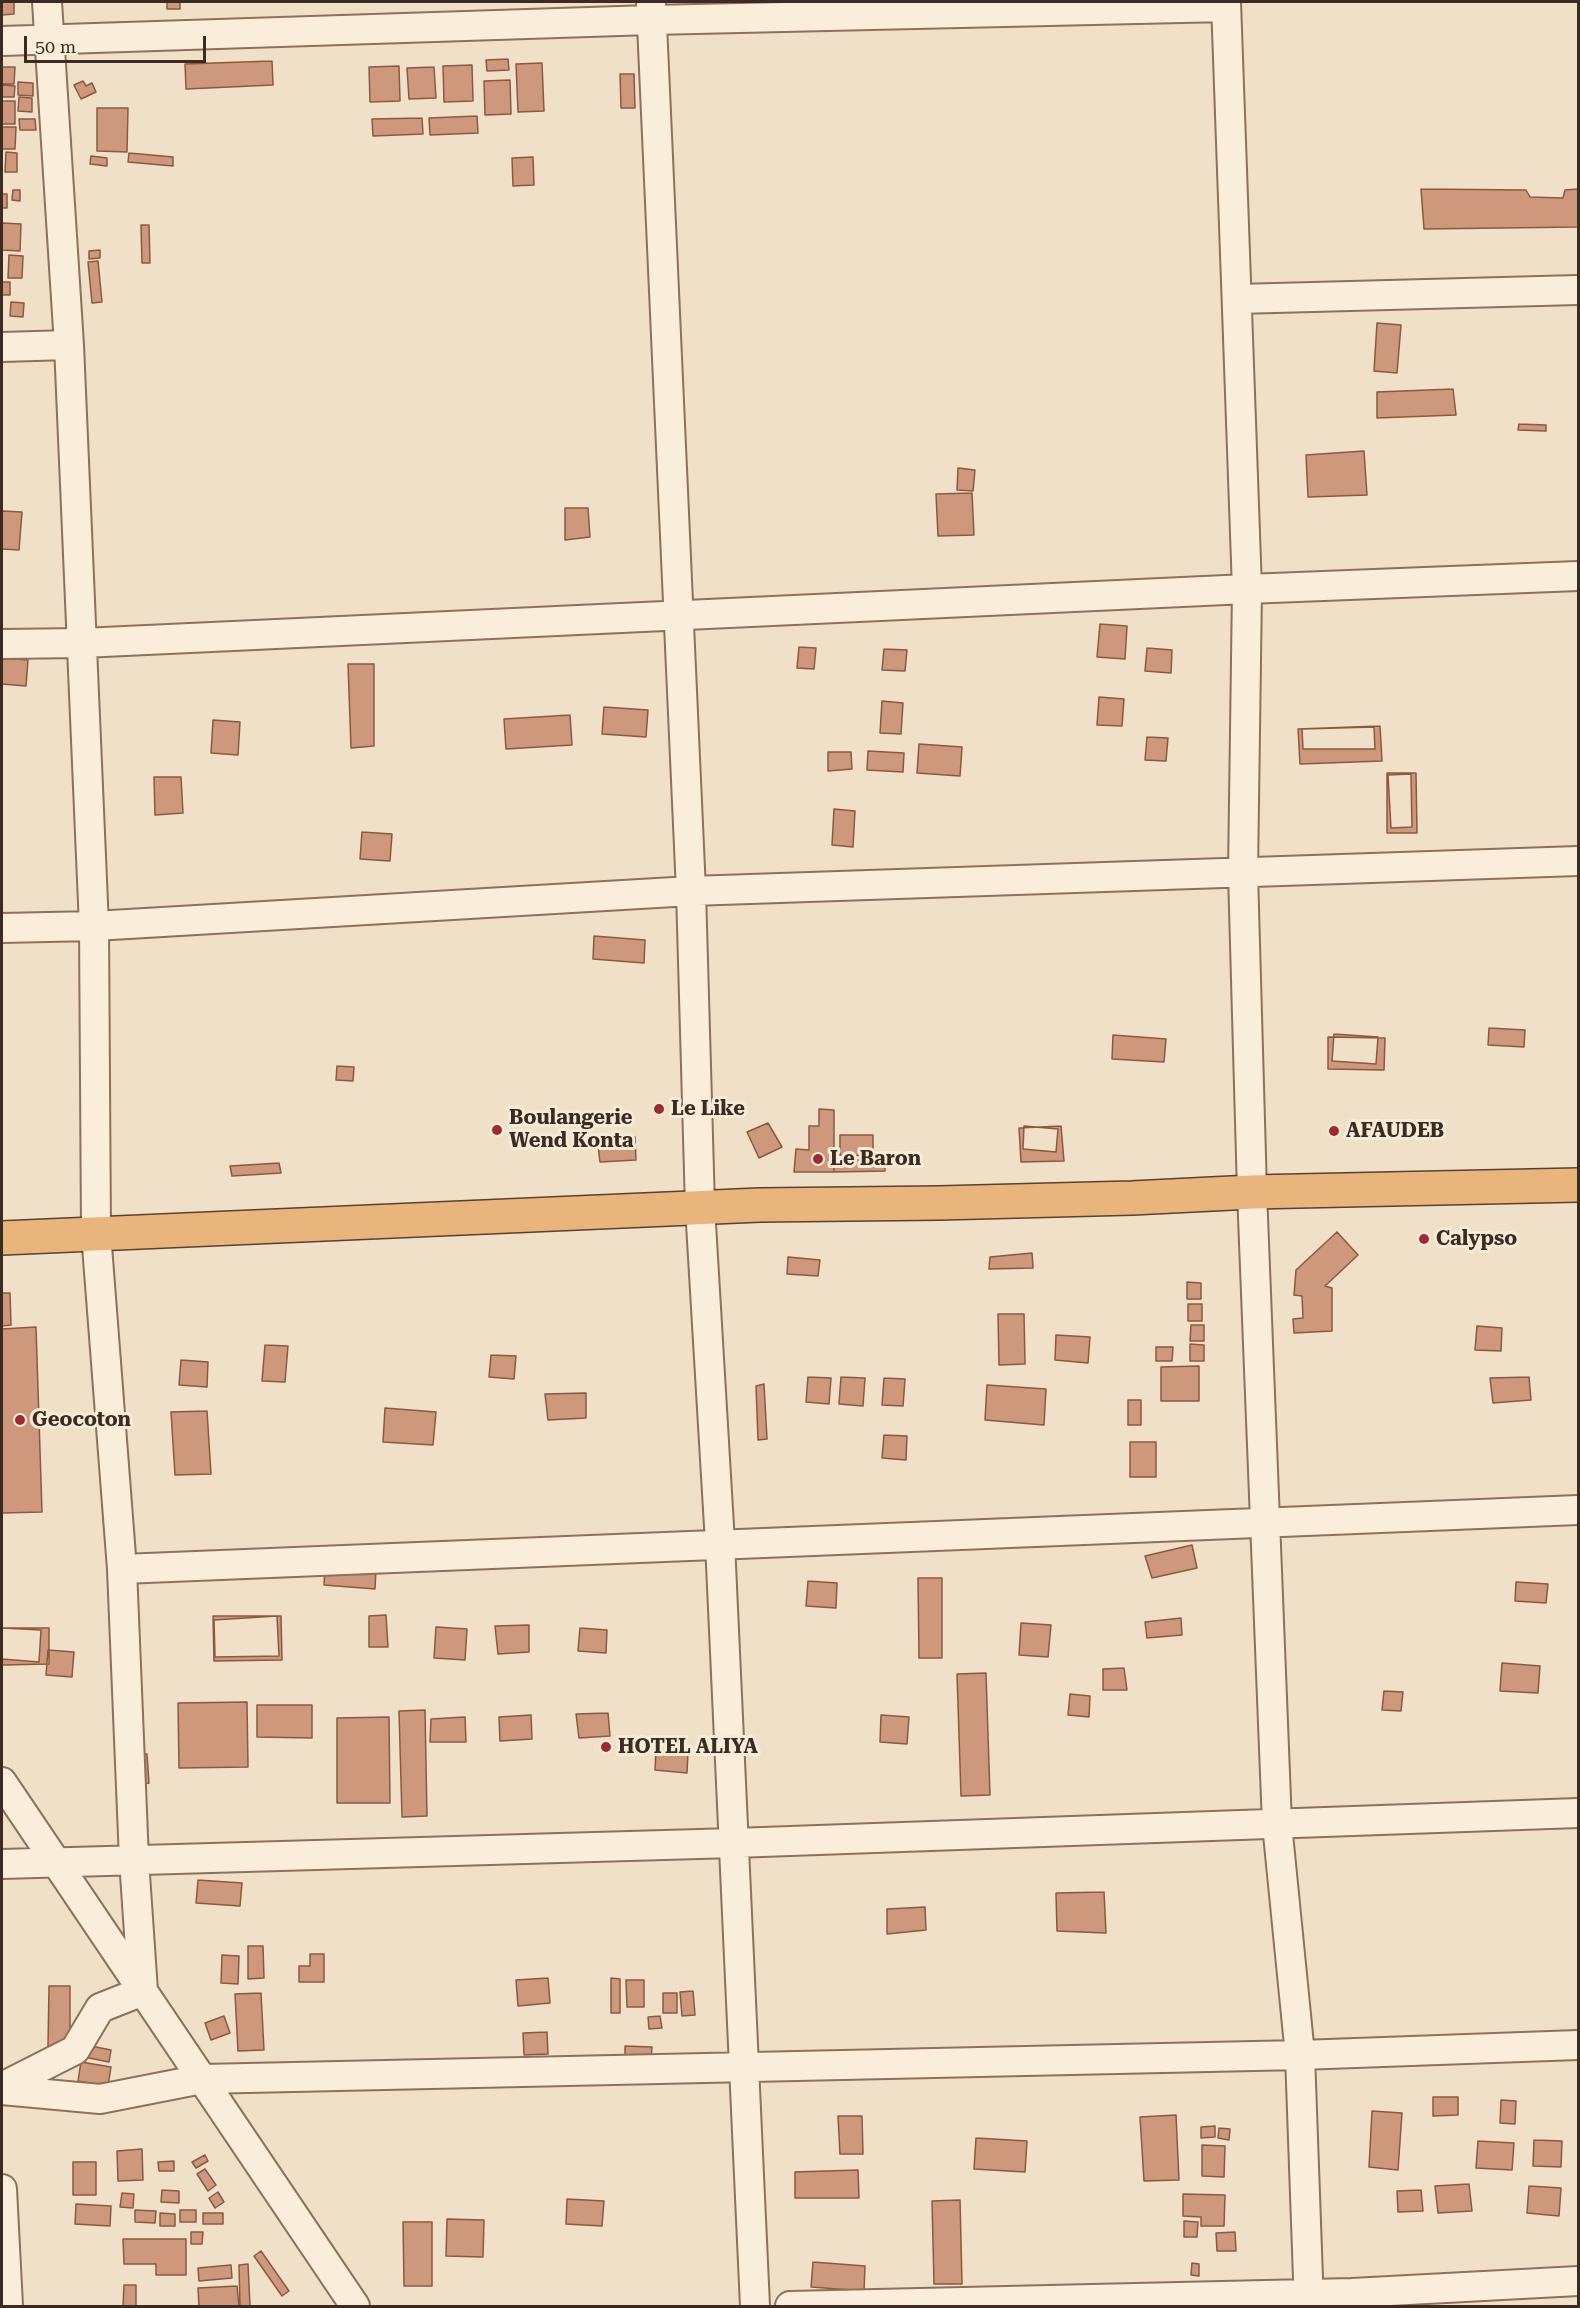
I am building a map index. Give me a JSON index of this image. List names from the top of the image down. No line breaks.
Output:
{"places":["Le Like","Boulangerie Wend Konta","AFAUDEB","Le Baron","Calypso","Geocoton","HOTEL ALIYA"],"scale_bar":"50 m"}
